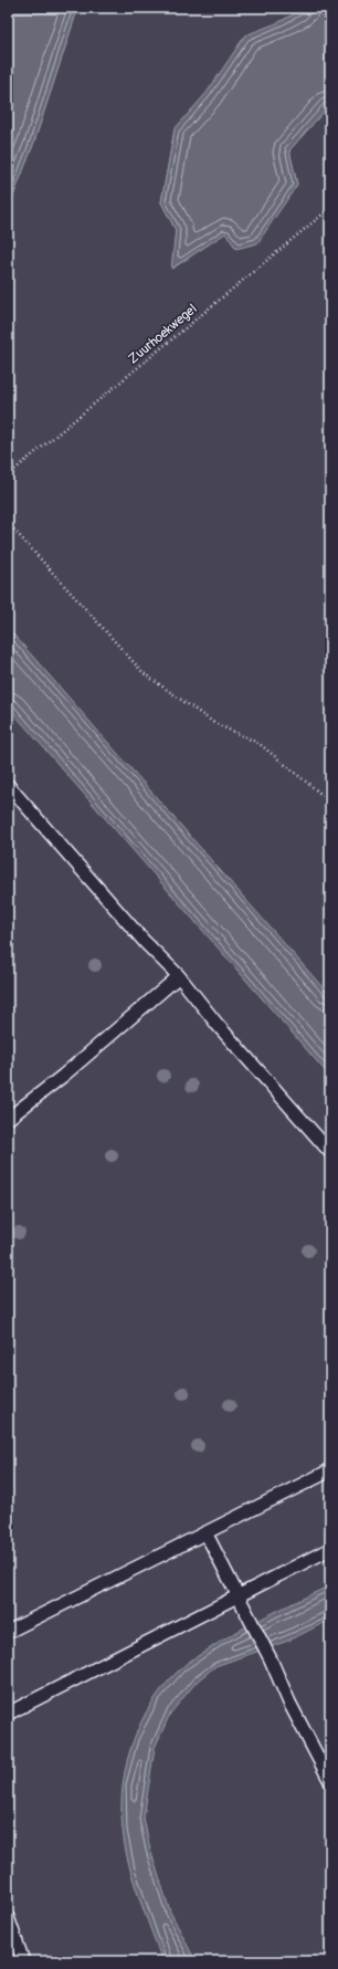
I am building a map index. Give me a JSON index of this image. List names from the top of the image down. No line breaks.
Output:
{"streets":{"path":["Zuurhoekwegel"]}}
